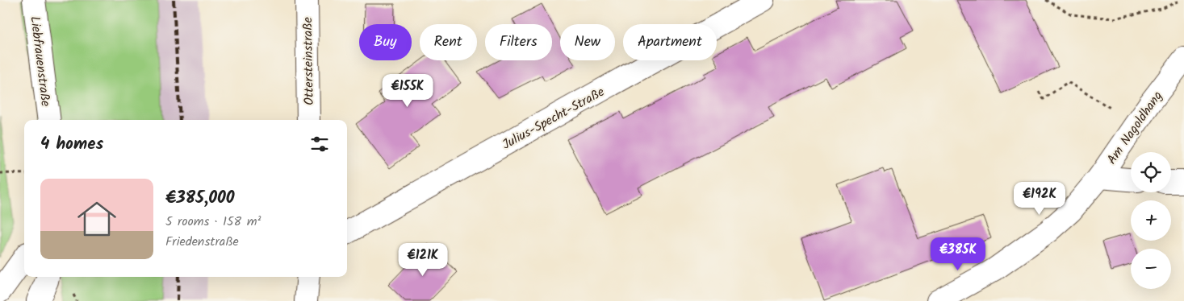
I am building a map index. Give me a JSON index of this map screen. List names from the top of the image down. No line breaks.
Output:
{"streets":{"street":["Liebfrauenstraße","Ottersteinstraße","Julius-Specht-Straße","Am Nagoldhang"]},"page":{"chip":["Buy","Rent","Filters","New","Apartment"],"price":["€155K","€192K","€385K","€121K"],"heading":"4 homes","map_buttons":["+","−"],"list":[{"name":"€385,000","note":"5 rooms · 158 m² · Friedenstraße"}]}}
